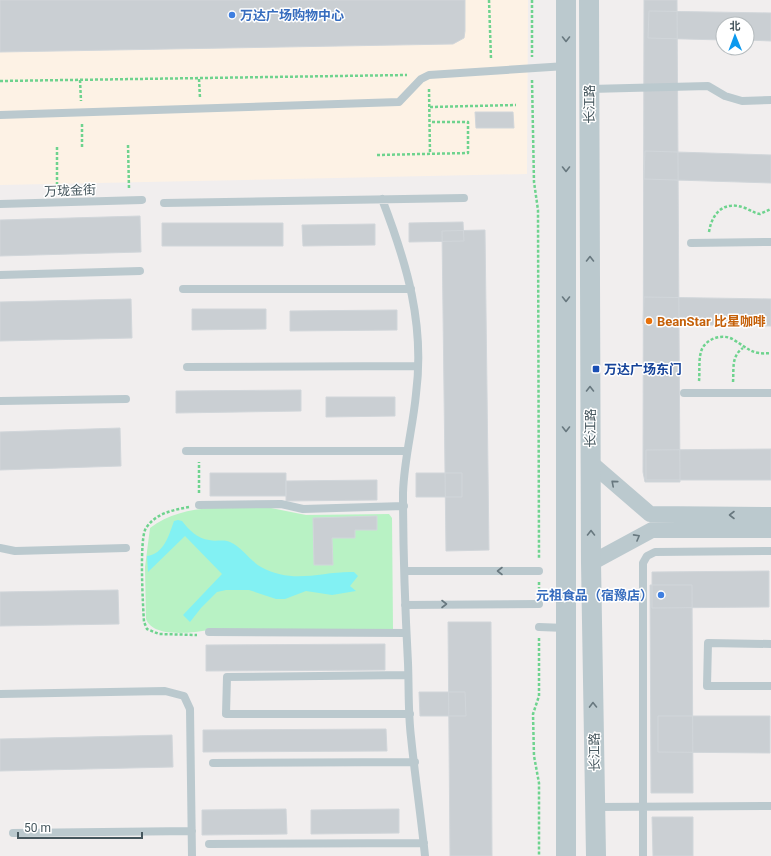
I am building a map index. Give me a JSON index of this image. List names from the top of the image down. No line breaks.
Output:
{"streets":{"street":["长江路"],"lane":["万珑金街"]},"places":{"other":["万达广场购物中心","BeanStar 比星咖啡","元祖食品（宿豫店）"],"transit":["万达广场东门"]},"scale_bar":"50 m","north":"top"}
